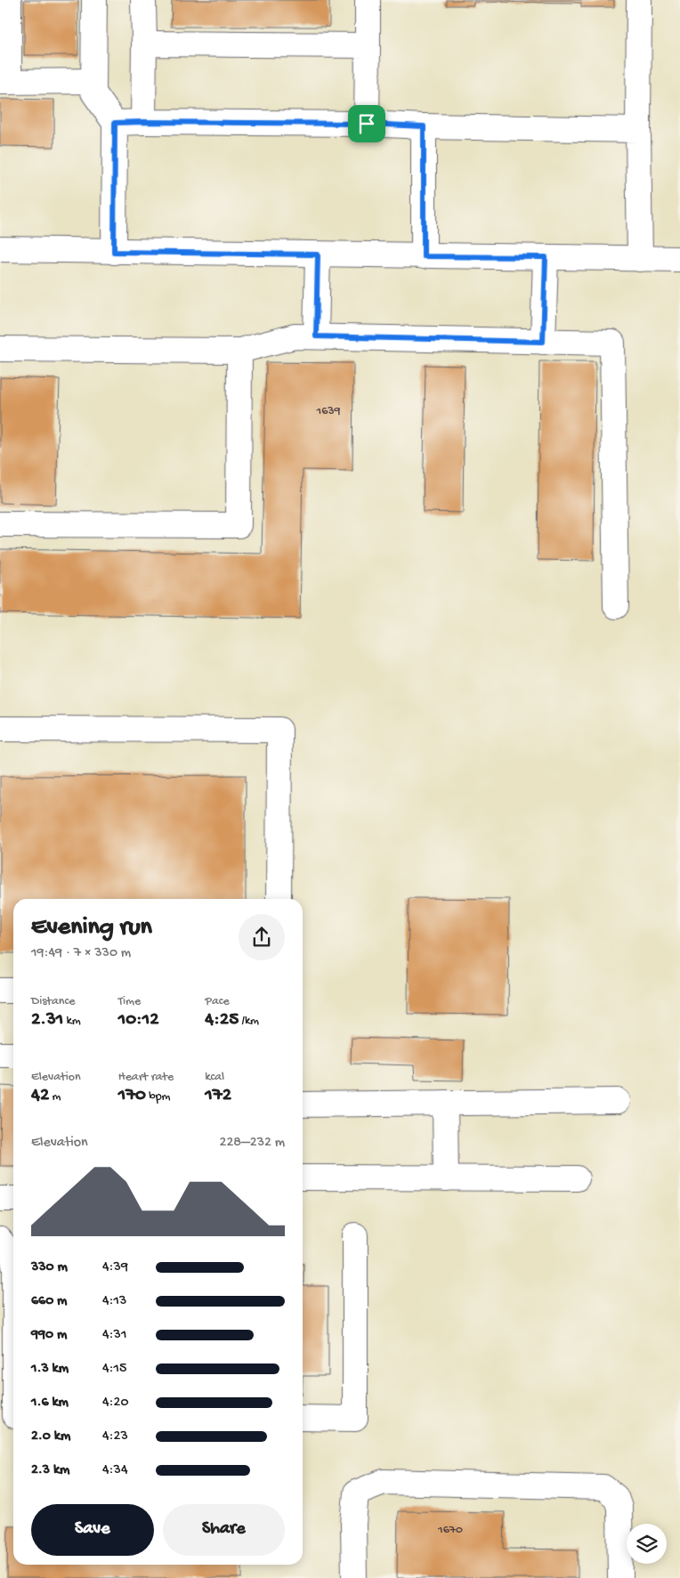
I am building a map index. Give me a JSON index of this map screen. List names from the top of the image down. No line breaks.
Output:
{"house_numbers":["1639","1670"],"page":{"heading":["Evening run","19:49 · 7 × 330 m"],"stats":[["Distance","2.31 km"],["Time","10:12"],["Pace","4:25 /km"],["Elevation","42 m"],["Heart rate","170 bpm"],["kcal","172"]],"chart":["Elevation","228–232 m"],"list":[{"name":"330 m","note":"4:39"},{"name":"660 m","note":"4:13"},{"name":"990 m","note":"4:31"},{"name":"1.3 km","note":"4:15"},{"name":"1.6 km","note":"4:20"},{"name":"2.0 km","note":"4:23"},{"name":"2.3 km","note":"4:34"}],"buttons":["Save","Share"]}}
